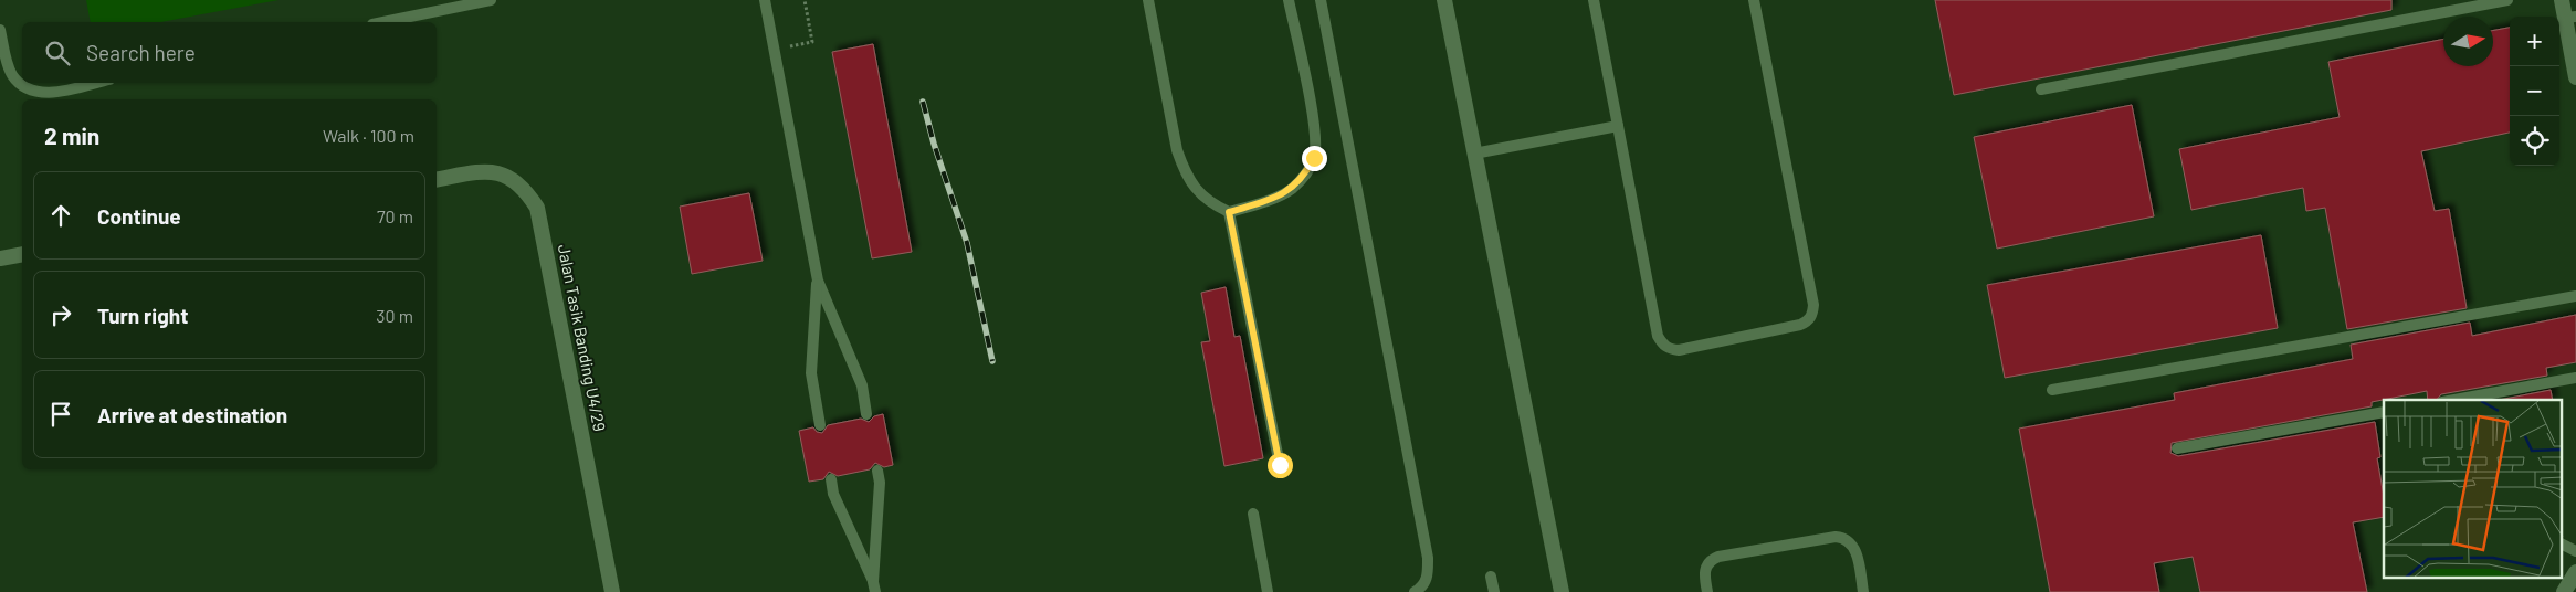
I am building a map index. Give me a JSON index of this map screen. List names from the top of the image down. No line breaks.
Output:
{"streets":{"street":["Jalan Tasik Banding U4/29"]},"north":"right","page":{"map_buttons":["+","−"],"search":"Search here","heading":["2 min","Walk · 100 m"],"list":[["Continue","70 m"],["Turn right","30 m"],"Arrive at destination"]}}
